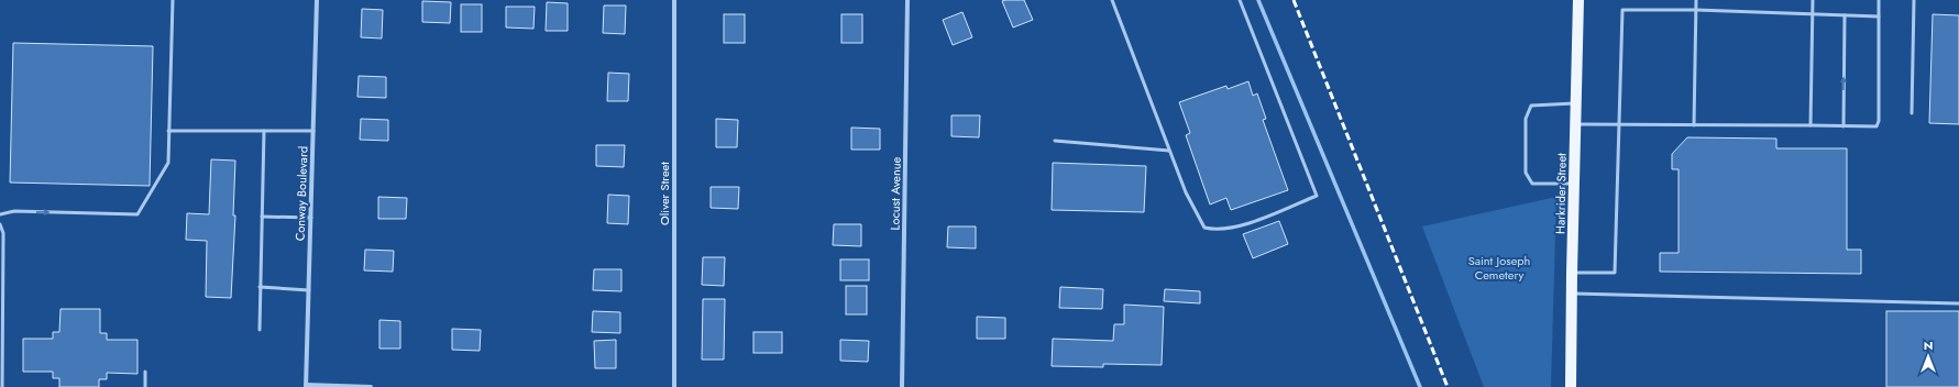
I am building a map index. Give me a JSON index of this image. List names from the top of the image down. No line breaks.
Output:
{"streets":{"main road":["Harkrider Street"],"street":["Conway Boulevard","Oliver Street","Locust Avenue"]},"parks":["Saint Joseph Cemetery"],"north":"top"}
